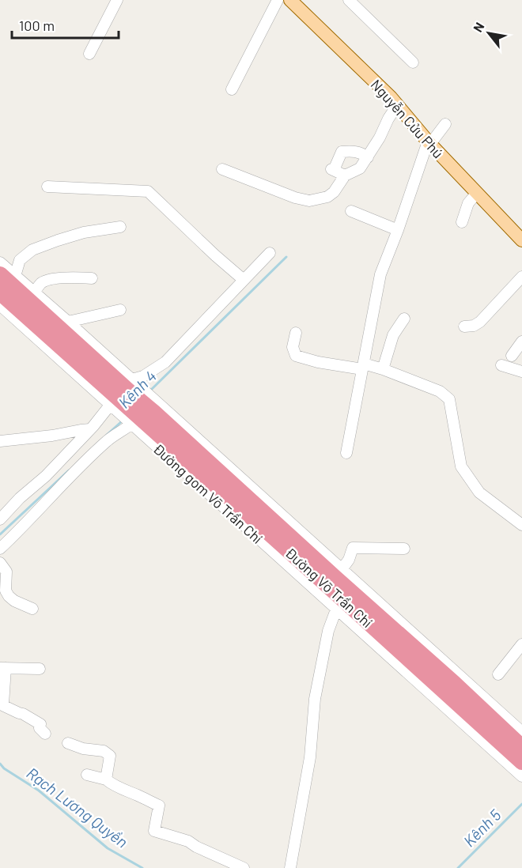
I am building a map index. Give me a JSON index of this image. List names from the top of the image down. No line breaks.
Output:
{"streets":{"highway":["Đường Võ Trần Chí"],"main road":["Nguyễn Cửu Phú"]},"water":["Kênh 4","Rạch Lương Quyền","Kênh 5"],"scale_bar":"100 m","north":"top left"}
